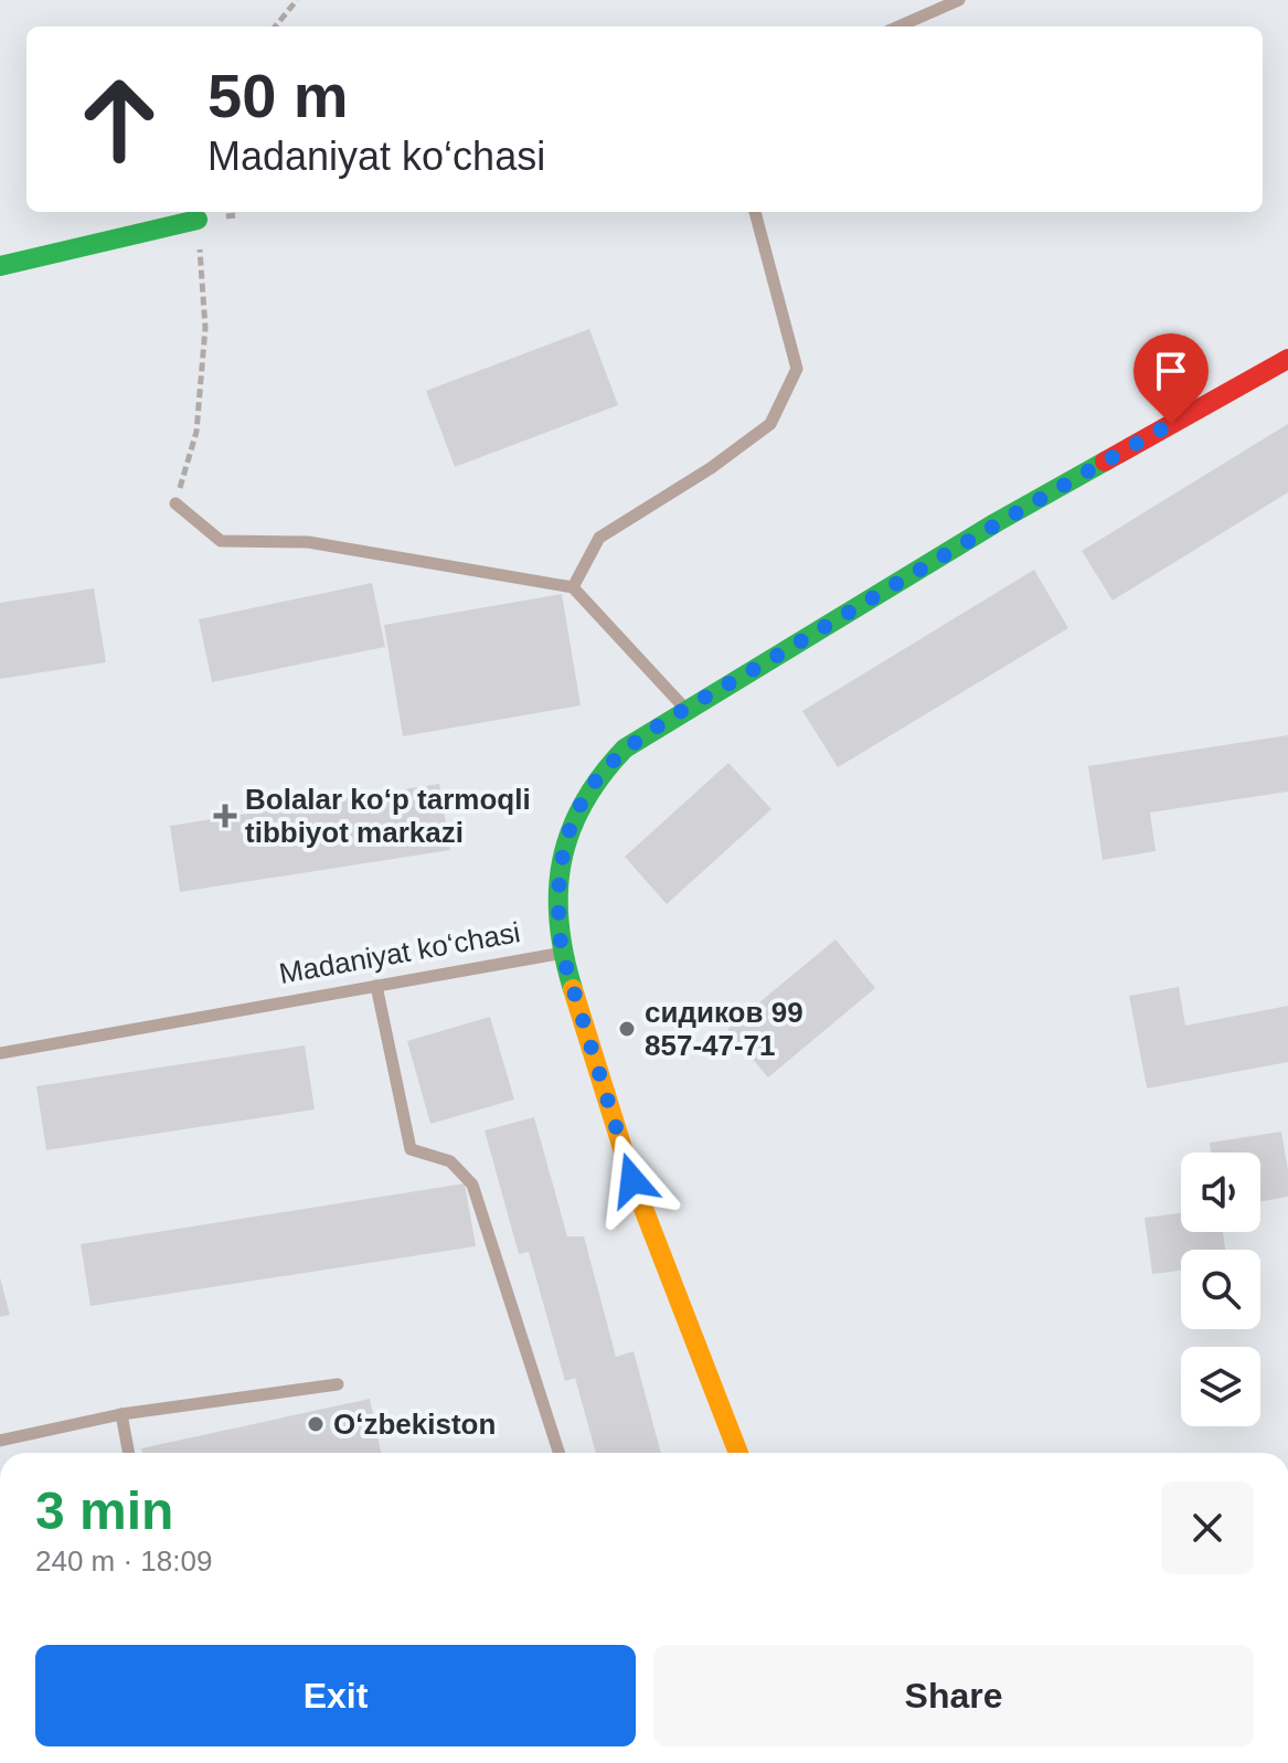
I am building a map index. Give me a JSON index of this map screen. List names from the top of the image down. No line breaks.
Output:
{"streets":{"street":["Madaniyat ko‘chasi"]},"places":{"health":["Bolalar ko‘p tarmoqli tibbiyot markazi"],"other":["сидиков 99 857-47-71","Oʻzbekiston"]},"page":{"turn":["50 m","Madaniyat ko‘chasi"],"heading":["3 min","240 m · 18:09"],"buttons":["Exit","Share"]}}
